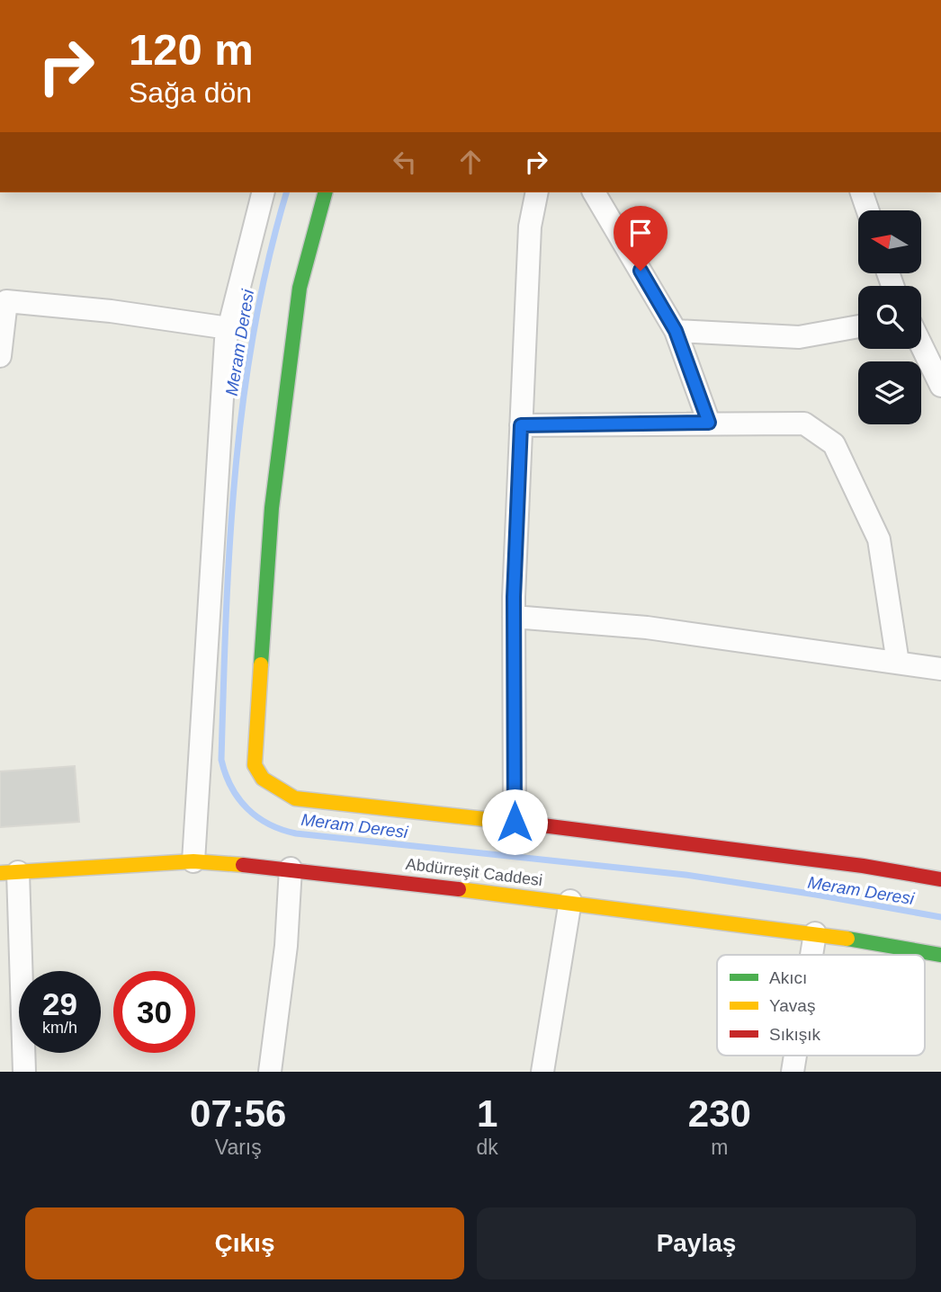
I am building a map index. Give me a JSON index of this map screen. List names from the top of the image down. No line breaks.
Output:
{"streets":{"street":["Abdürreşit Caddesi"]},"water":["Meram Deresi"],"legend":["Akıcı","Yavaş","Sıkışık"],"north":"left","page":{"turn":["120 m","Sağa dön"],"speed":"29 km/h","limit":"30","eta":["07:56","Varış","1","dk","230","m"],"buttons":["Çıkış","Paylaş"]}}
